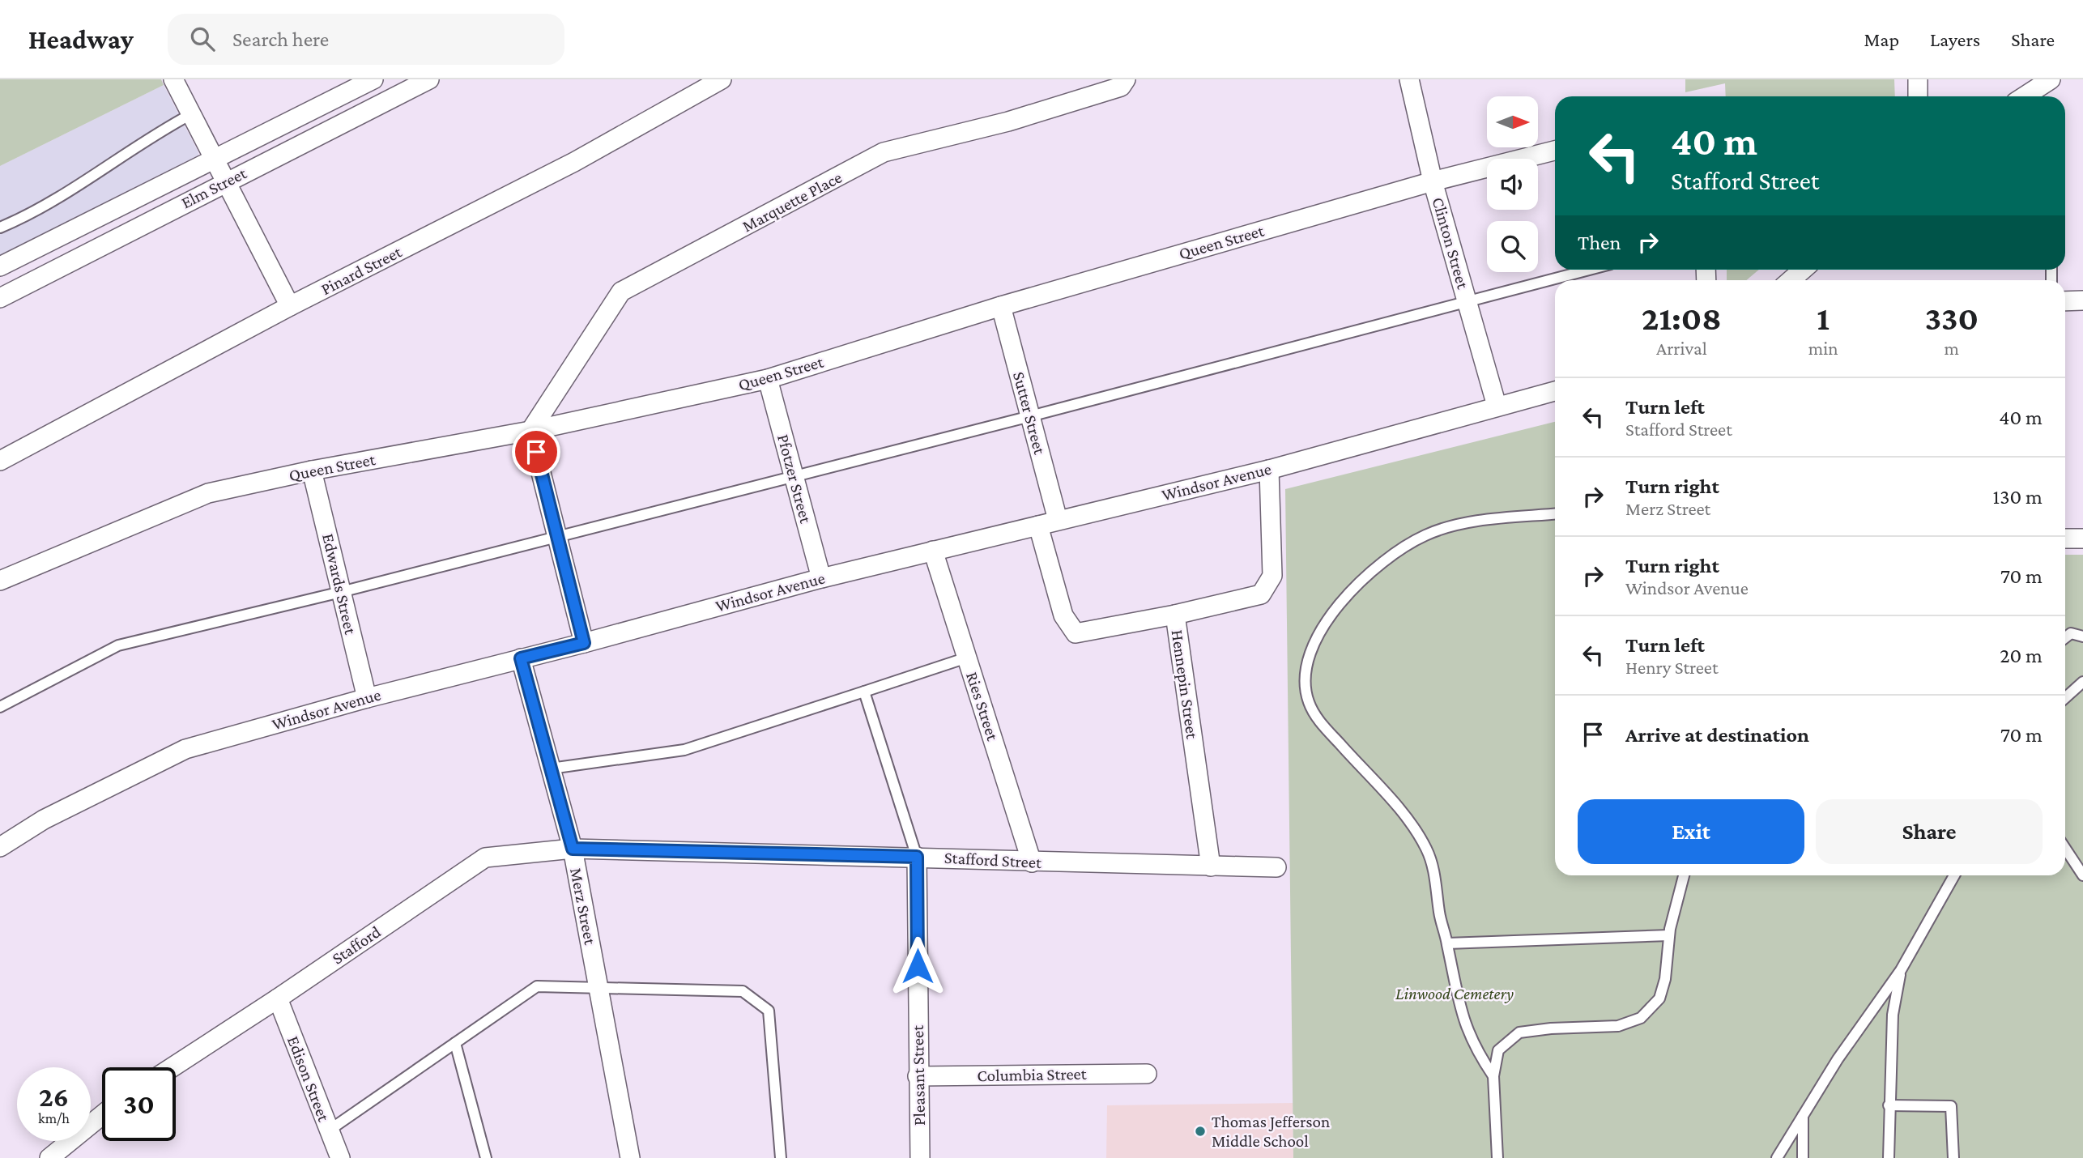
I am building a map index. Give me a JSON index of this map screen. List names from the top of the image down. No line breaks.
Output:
{"streets":{"street":["Elm Street","Marquette Place","Queen Street","Clinton Street","Pinard Street","Sutter Street","Pfotzer Street","Windsor Avenue","Edwards Street","Hennepin Street","Ries Street","Stafford Street","Merz Street","Stafford","Columbia Street","Pleasant Street","Edison Street"]},"crossings":[["Marquette Place","Queen Street"],["Queen Street","Clinton Street"],["Queen Street","Sutter Street"],["Queen Street","Pfotzer Street"],["Queen Street","Edwards Street"],["Clinton Street","Windsor Avenue"],["Sutter Street","Windsor Avenue"],["Pfotzer Street","Windsor Avenue"],["Windsor Avenue","Edwards Street"],["Windsor Avenue","Hennepin Street"],["Windsor Avenue","Ries Street"],["Windsor Avenue","Merz Street"],["Hennepin Street","Stafford Street"],["Ries Street","Stafford Street"],["Stafford Street","Merz Street"],["Stafford Street","Stafford"],["Stafford Street","Pleasant Street"],["Merz Street","Stafford"],["Stafford","Edison Street"],["Columbia Street","Pleasant Street"]],"parks":["Linwood Cemetery"],"places":["Thomas Jefferson Middle School"],"north":"right","page":{"header":"Headway","search":"Search here","nav":["Map","Layers","Share"],"turn":["40 m","Stafford Street"],"then":"Then","eta":["21:08","Arrival","1","min","330","m"],"list":[{"name":"Turn left","note":"Stafford Street","value":"40 m"},{"name":"Turn right","note":"Merz Street","value":"130 m"},{"name":"Turn right","note":"Windsor Avenue","value":"70 m"},{"name":"Turn left","note":"Henry Street","value":"20 m"},{"name":"Arrive at destination","value":"70 m"}],"buttons":["Exit","Share"],"speed":"26 km/h","limit":"30"}}
